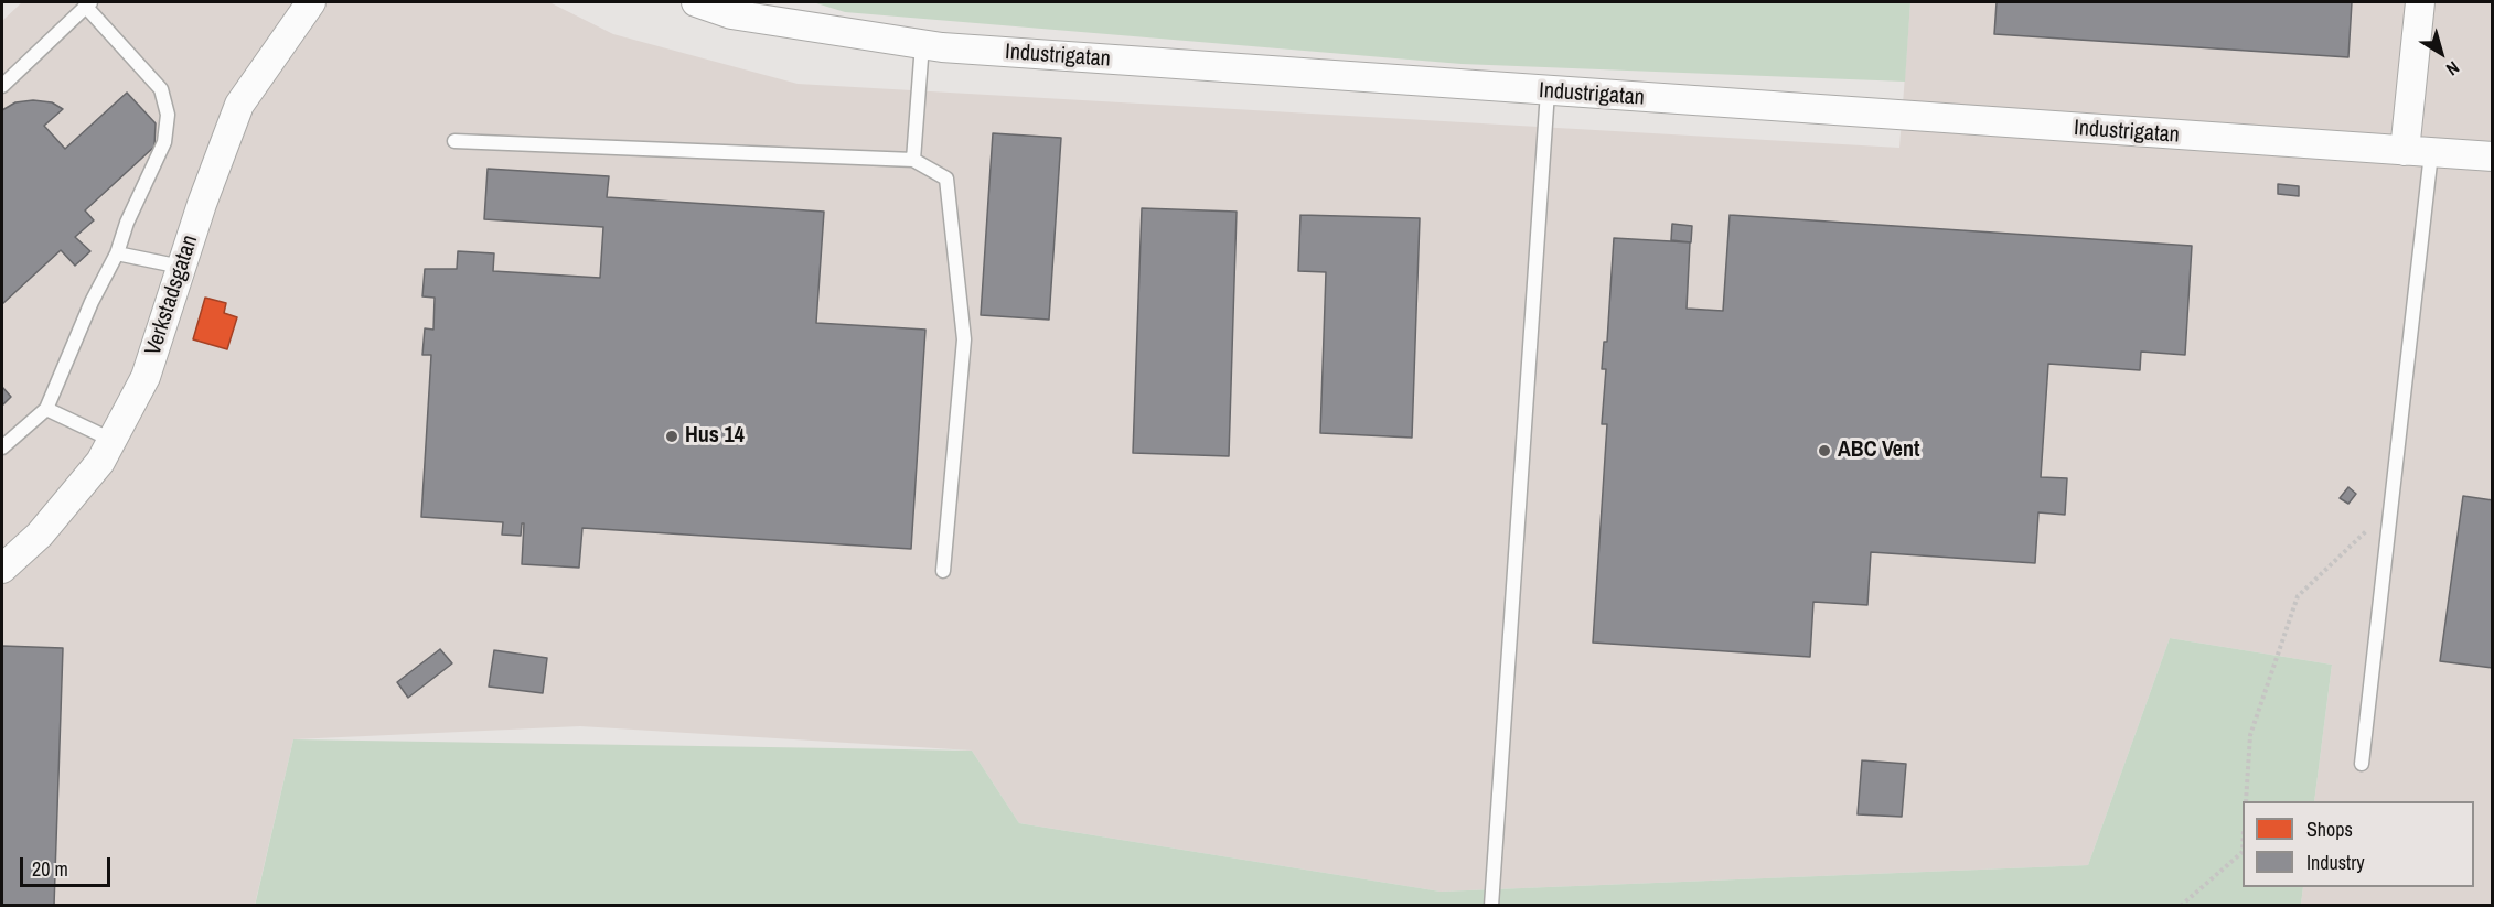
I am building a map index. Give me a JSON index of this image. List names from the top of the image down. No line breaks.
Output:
{"streets":{"street":["Industrigatan","Verkstadsgatan"]},"places":["Hus 14","ABC Vent"],"legend":["Shops","Industry"],"scale_bar":"20 m","north":"bottom right"}
